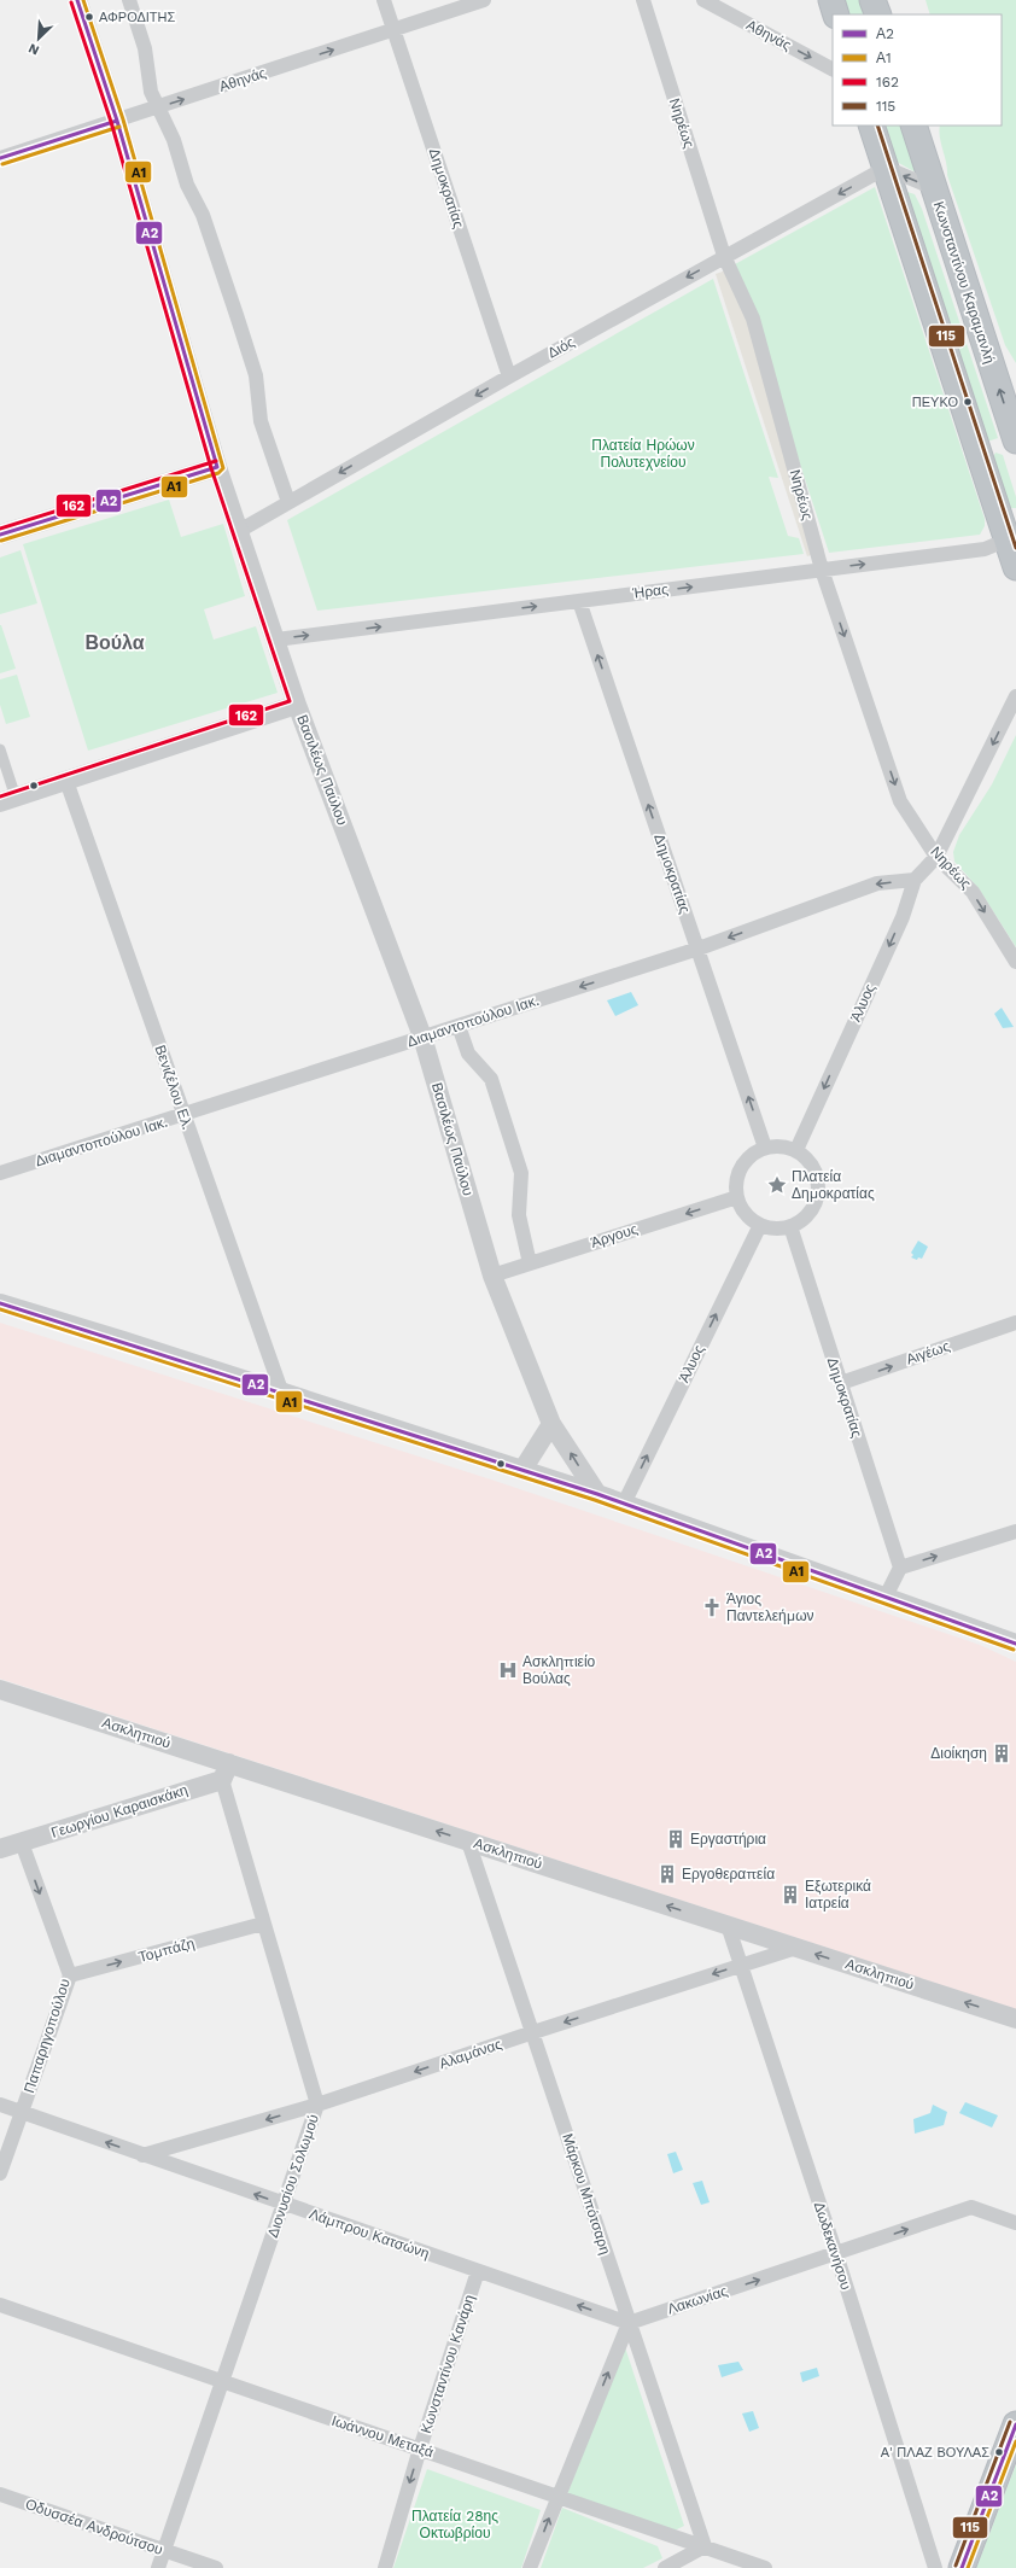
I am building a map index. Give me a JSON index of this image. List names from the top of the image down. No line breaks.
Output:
{"streets":{"highway":["Κωνσταντίνου Καραμανλή"],"street":["Αθηνάς","Νηρέως","Δημοκρατίας","Διός","Ήρας","Βασιλέως Παύλου","Άλυος","Διαμαντοπούλου Ιακ.","Βενιζέλου Ελ.","Άργους","Αιγέως","Ασκληπιού","Γεωργίου Καραισκάκη","Τομπάζη","Παπαρηγοπούλου","Αλαμάνας","Διονυσίου Σολωμού","Μάρκου Μπότσαρη","Λάμπρου Κατσώνη","Δωδεκανήσου","Λακωνίας","Κωνσταντίνου Κανάρη","Ιωάννου Μεταξά","Οδυσσέα Ανδρούτσου"]},"crossings":[["Αθηνάς","Δημοκρατίας"],["Αθηνάς","Βασιλέως Παύλου"],["Νηρέως","Διός"],["Νηρέως","Ήρας"],["Δημοκρατίας","Διός"],["Δημοκρατίας","Ήρας"],["Δημοκρατίας","Άλυος"],["Δημοκρατίας","Διαμαντοπούλου Ιακ."],["Δημοκρατίας","Άργους"],["Δημοκρατίας","Αιγέως"],["Διός","Βασιλέως Παύλου"],["Ήρας","Βασιλέως Παύλου"],["Βασιλέως Παύλου","Διαμαντοπούλου Ιακ."],["Βασιλέως Παύλου","Άργους"],["Άλυος","Διαμαντοπούλου Ιακ."],["Άλυος","Άργους"],["Διαμαντοπούλου Ιακ.","Βενιζέλου Ελ."],["Ασκληπιού","Γεωργίου Καραισκάκη"],["Ασκληπιού","Αλαμάνας"],["Ασκληπιού","Διονυσίου Σολωμού"],["Ασκληπιού","Μάρκου Μπότσαρη"],["Ασκληπιού","Δωδεκανήσου"],["Γεωργίου Καραισκάκη","Παπαρηγοπούλου"],["Γεωργίου Καραισκάκη","Διονυσίου Σολωμού"],["Τομπάζη","Παπαρηγοπούλου"],["Τομπάζη","Διονυσίου Σολωμού"],["Παπαρηγοπούλου","Λάμπρου Κατσώνη"],["Αλαμάνας","Διονυσίου Σολωμού"],["Αλαμάνας","Μάρκου Μπότσαρη"],["Αλαμάνας","Λάμπρου Κατσώνη"],["Αλαμάνας","Δωδεκανήσου"],["Διονυσίου Σολωμού","Λάμπρου Κατσώνη"],["Διονυσίου Σολωμού","Ιωάννου Μεταξά"],["Διονυσίου Σολωμού","Οδυσσέα Ανδρούτσου"],["Μάρκου Μπότσαρη","Λάμπρου Κατσώνη"],["Μάρκου Μπότσαρη","Λακωνίας"],["Μάρκου Μπότσαρη","Ιωάννου Μεταξά"],["Λάμπρου Κατσώνη","Λακωνίας"],["Λάμπρου Κατσώνη","Κωνσταντίνου Κανάρη"],["Δωδεκανήσου","Λακωνίας"],["Κωνσταντίνου Κανάρη","Ιωάννου Μεταξά"]],"one_way":["Αθηνάς","Νηρέως","Δημοκρατίας","Διός","Ήρας","Διαμαντοπούλου Ιακ.","Άργους","Αιγέως","Ασκληπιού","Τομπάζη","Παπαρηγοπούλου","Αλαμάνας","Λάμπρου Κατσώνη","Λακωνίας","Κωνσταντίνου Κανάρη"],"districts":["Βούλα"],"parks":["Πλατεία Ηρώων Πολυτεχνείου","Πλατεία 28ης Οκτωβρίου"],"places":{"other":["ΑΦΡΟΔΙΤΗΣ","ΠΕΥΚΟ","Α' ΠΛΑΖ ΒΟΥΛΑΣ"],"place":["Πλατεία Δημοκρατίας"],"church":["Άγιος Παντελεήμων"],"hospital":["Ασκληπιείο Βούλας"],"building":["Διοίκηση","Εργαστήρια","Εργοθεραπεία","Εξωτερικά Ιατρεία"]},"lines":["transit line Α2","transit line Α1","transit line 162","transit line 115"],"legend":["Α2","Α1","162","115"],"north":"bottom left"}
